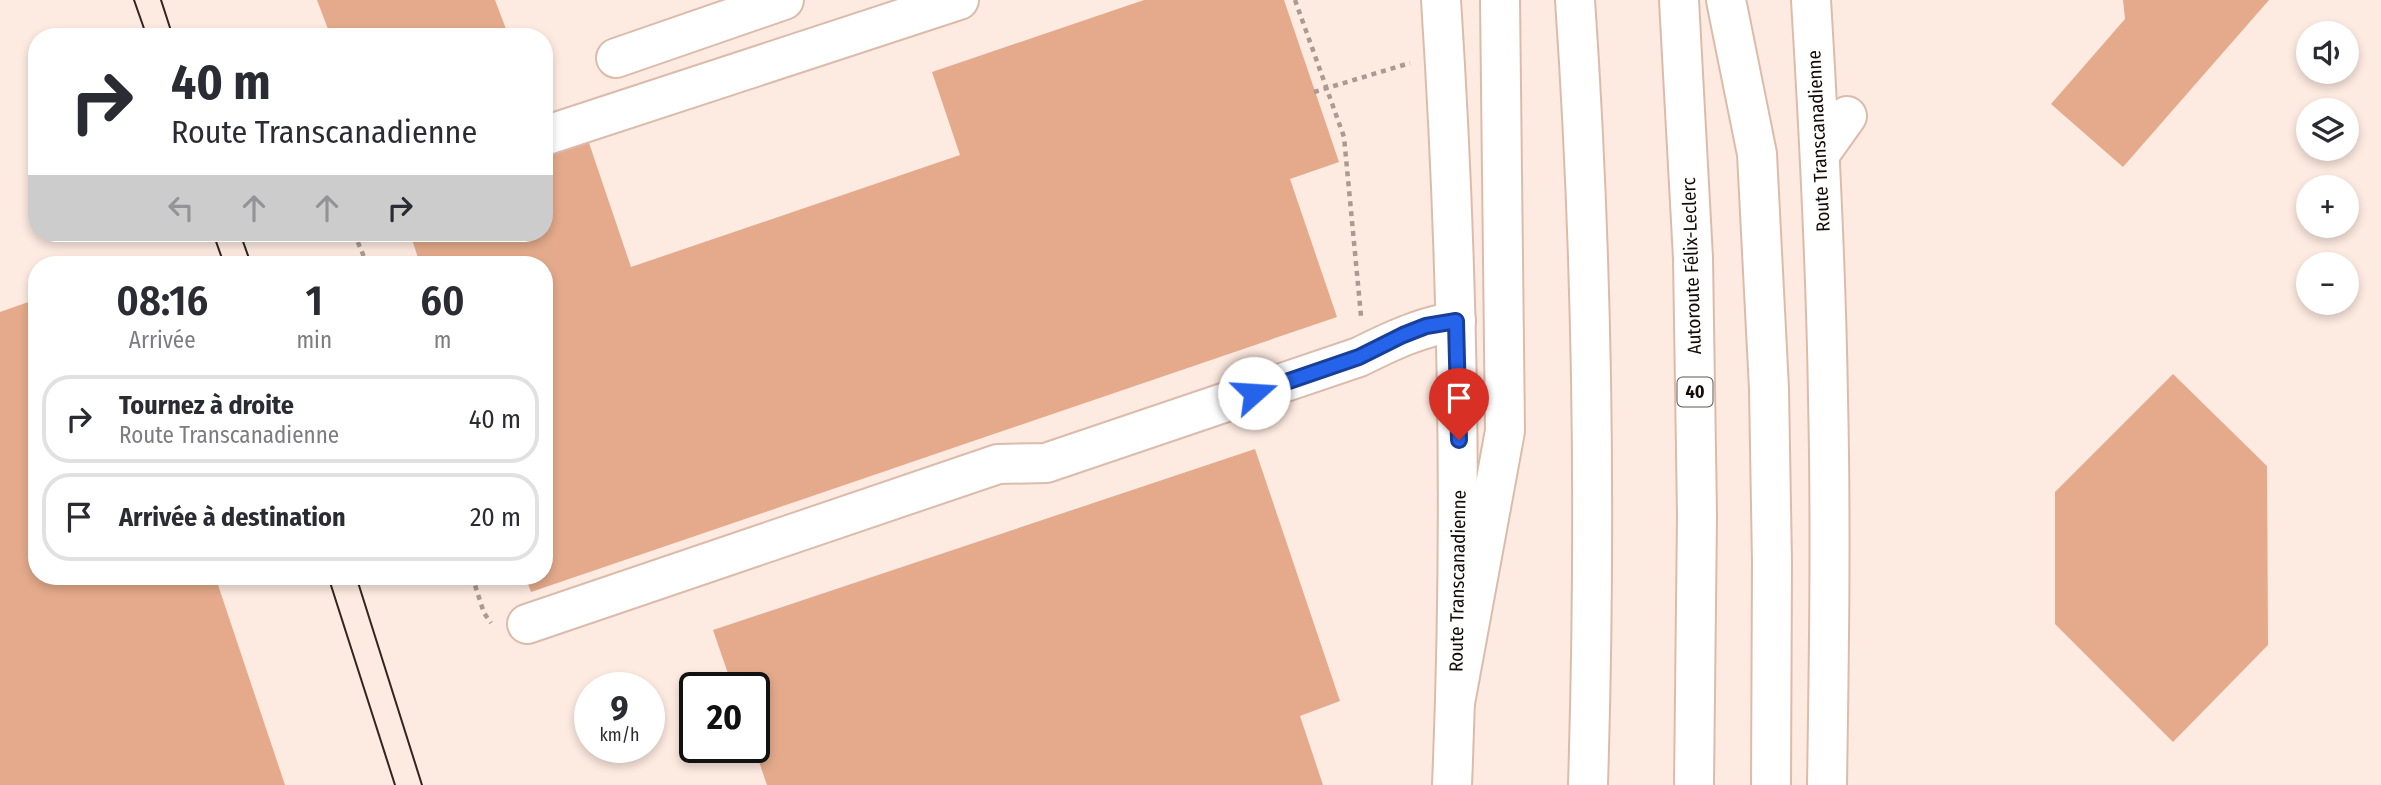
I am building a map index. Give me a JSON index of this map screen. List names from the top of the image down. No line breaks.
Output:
{"streets":{"main road":["Route Transcanadienne","Autoroute Félix-Leclerc","40"]},"page":{"map_buttons":["+","−"],"turn":["40 m","Route Transcanadienne"],"eta":["08:16","Arrivée","1","min","60","m"],"list":[{"name":"Tournez à droite","note":"Route Transcanadienne","value":"40 m"},{"name":"Arrivée à destination","value":"20 m"}],"speed":"9 km/h","limit":"20"}}
